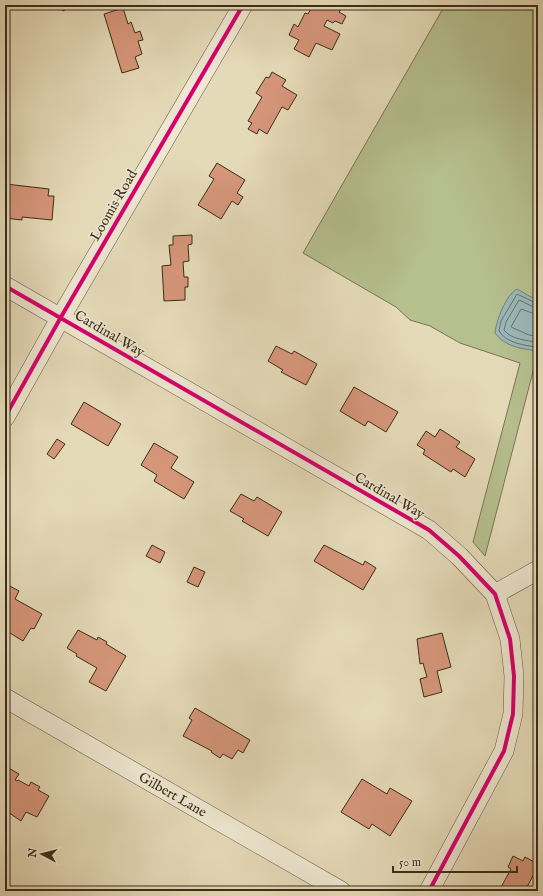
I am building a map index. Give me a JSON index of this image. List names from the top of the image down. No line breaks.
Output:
{"streets":{"street":["Loomis Road","Cardinal Way","Gilbert Lane"]},"crossings":[["Loomis Road","Cardinal Way"]],"scale_bar":"50 m","north":"left"}
